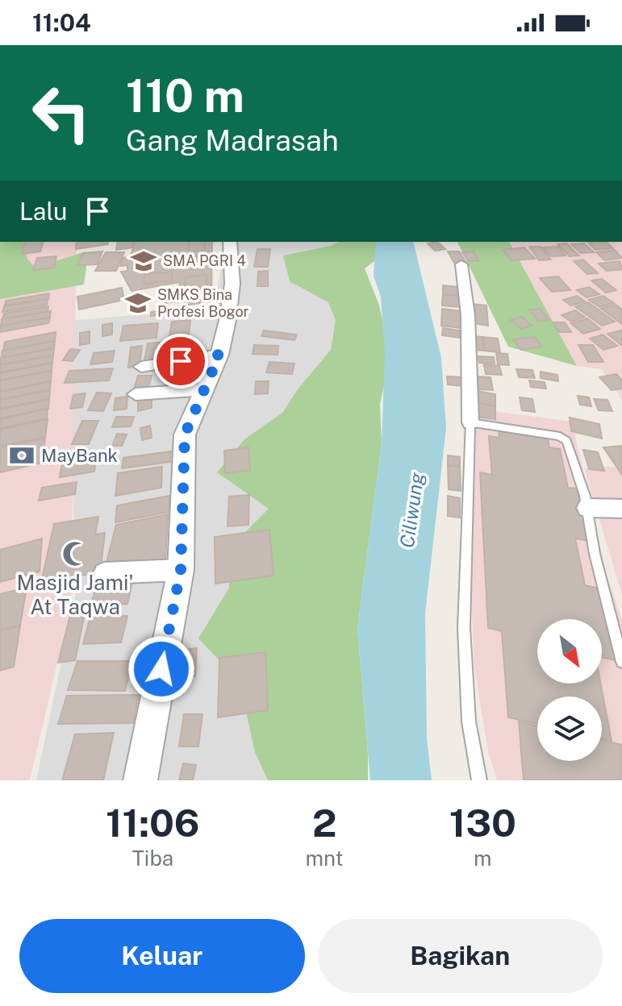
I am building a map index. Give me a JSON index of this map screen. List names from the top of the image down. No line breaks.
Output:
{"water":["Ciliwung"],"places":{"school or university":["SMA PGRI 4","SMKS Bina Profesi Bogor"],"bank":["MayBank"],"mosque":["Masjid Jami' At Taqwa"]},"north":"bottom right","page":{"status":"11:04","turn":["110 m","Gang Madrasah"],"then":"Lalu","eta":["11:06","Tiba","2","mnt","130","m"],"buttons":["Keluar","Bagikan"]}}
